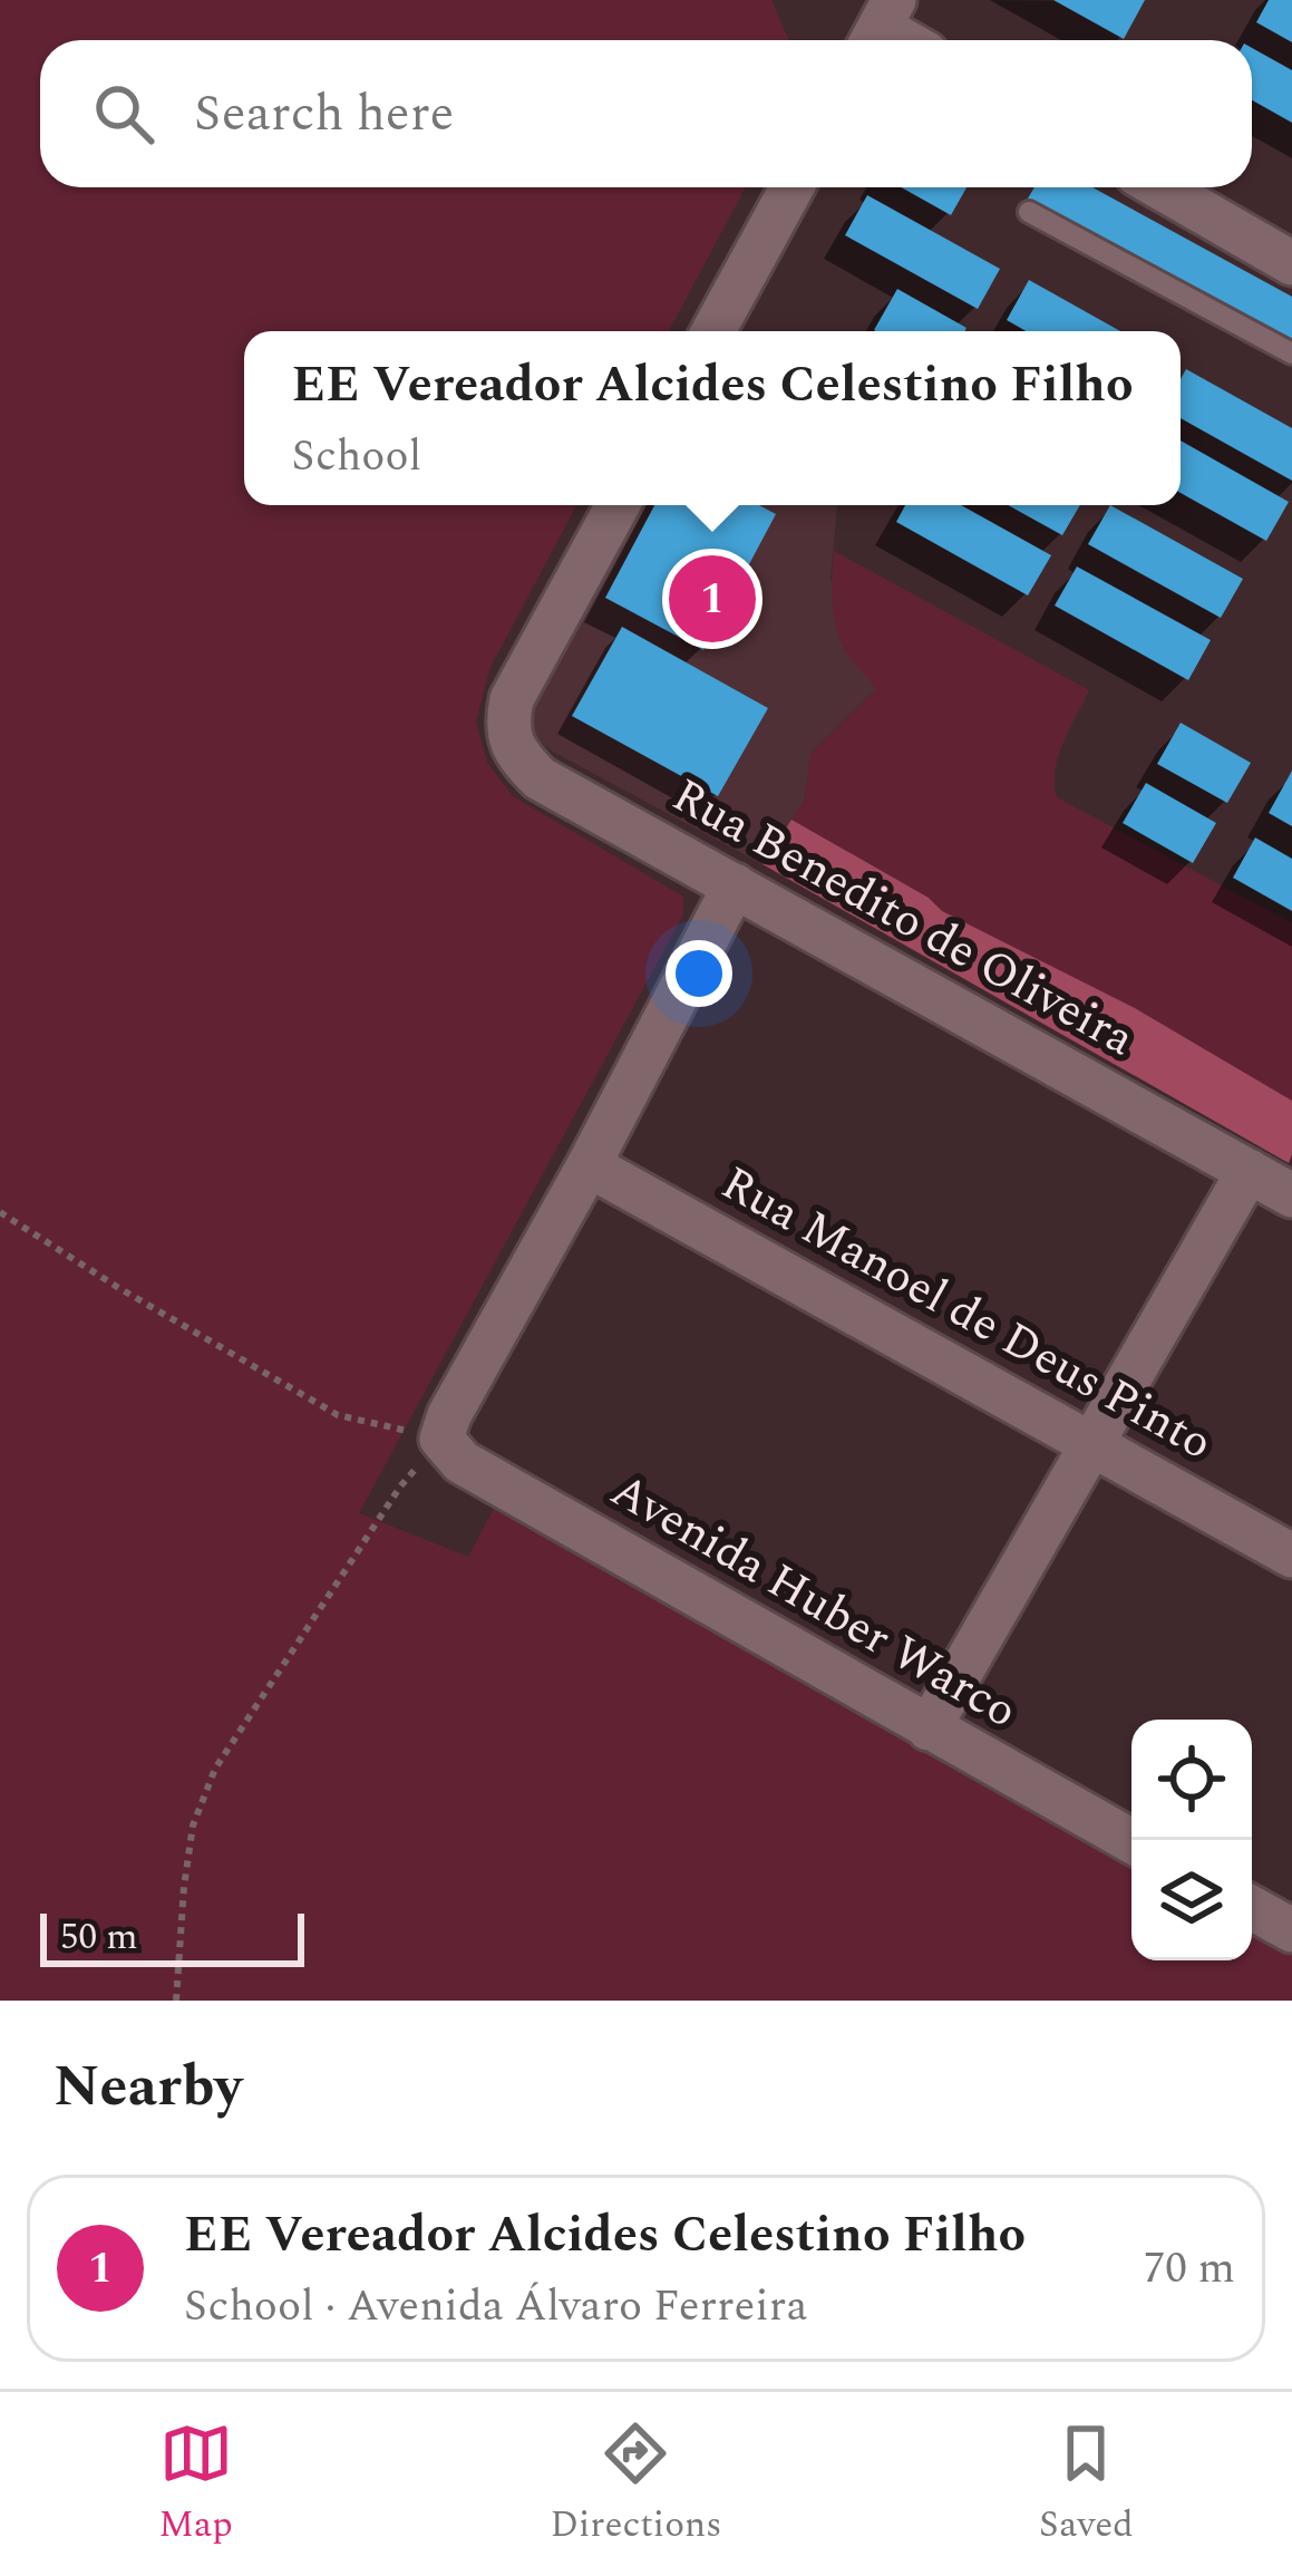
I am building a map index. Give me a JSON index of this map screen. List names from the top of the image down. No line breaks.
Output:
{"streets":{"street":["Rua Benedito de Oliveira","Rua Manoel de Deus Pinto","Avenida Huber Warco"]},"scale_bar":"50 m","page":{"search":"Search here","popup":["EE Vereador Alcides Celestino Filho","School"],"pins":"1","scale":"50 m","heading":"Nearby","list":[{"mark":"1","name":"EE Vereador Alcides Celestino Filho","note":"School · Avenida Álvaro Ferreira","value":"70 m"}],"nav":["Map","Directions","Saved"]}}
